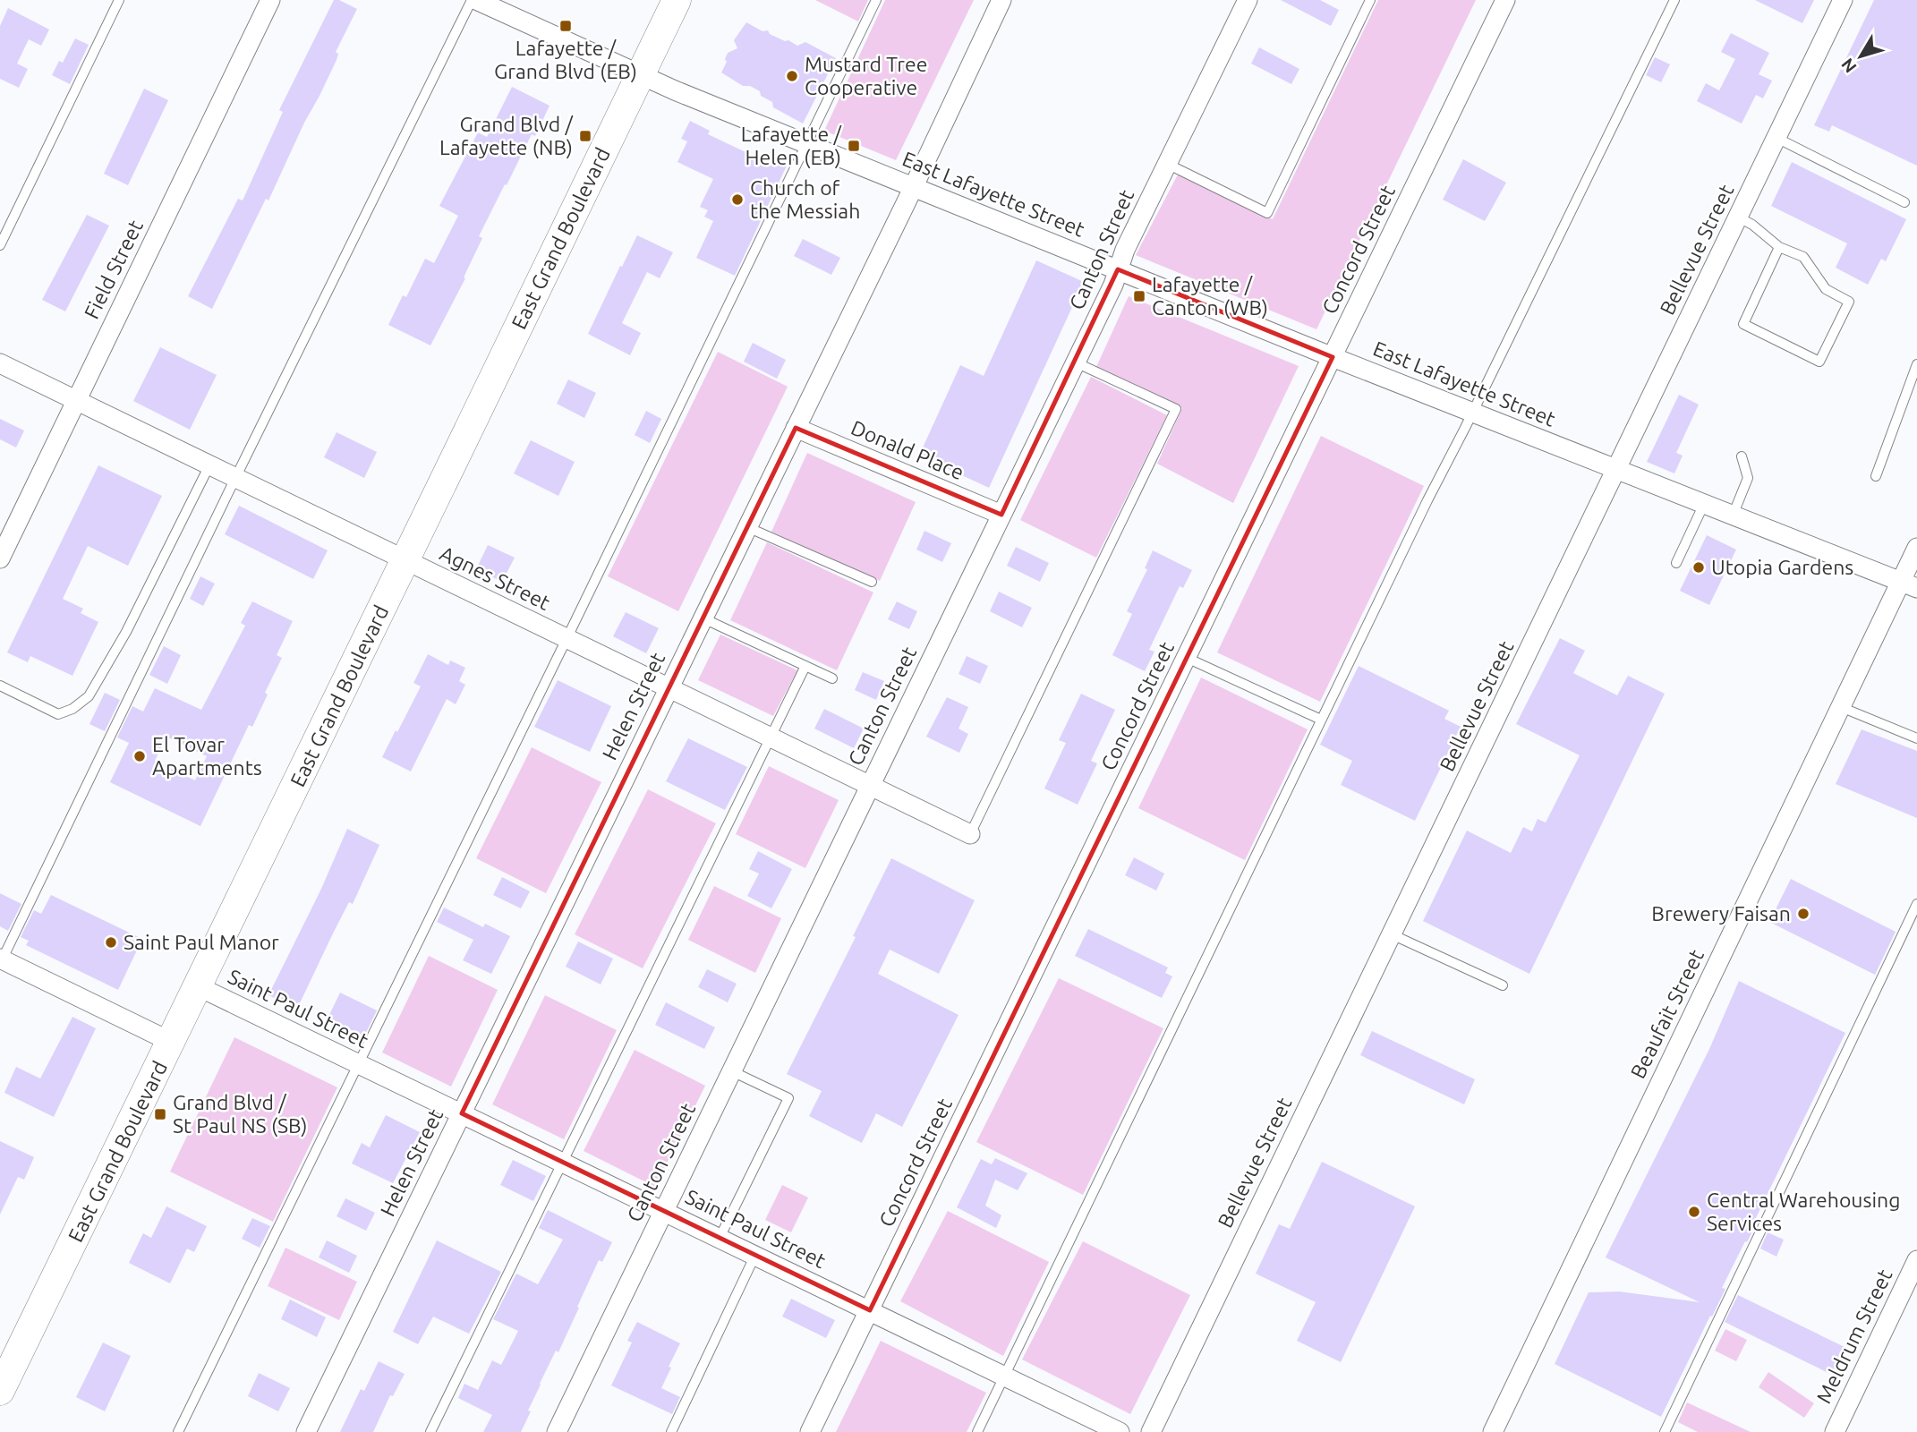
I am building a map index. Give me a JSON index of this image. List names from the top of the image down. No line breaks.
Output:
{"streets":{"main road":["East Grand Boulevard"],"street":["East Lafayette Street","Canton Street","Concord Street","Bellevue Street","Field Street","Donald Place","Agnes Street","Helen Street","Saint Paul Street","Beaufait Street","Meldrum Street"]},"crossings":[["East Lafayette Street","East Grand Boulevard"],["East Lafayette Street","Canton Street"],["East Lafayette Street","Concord Street"],["East Lafayette Street","Bellevue Street"],["East Lafayette Street","Helen Street"],["East Lafayette Street","Beaufait Street"],["East Grand Boulevard","Agnes Street"],["East Grand Boulevard","Saint Paul Street"],["Canton Street","Donald Place"],["Canton Street","Agnes Street"],["Canton Street","Saint Paul Street"],["Concord Street","Saint Paul Street"],["Field Street","Agnes Street"],["Donald Place","Helen Street"],["Agnes Street","Helen Street"],["Helen Street","Saint Paul Street"]],"places":{"transit":["Lafayette / Grand Blvd (EB)","Grand Blvd / Lafayette (NB)","Lafayette / Helen (EB)","Lafayette / Canton (WB)","Grand Blvd / St Paul NS (SB)"],"other":["Mustard Tree Cooperative","Church of the Messiah","Utopia Gardens","El Tovar Apartments","Brewery Faisan","Saint Paul Manor","Central Warehousing Services"]},"north":"bottom left"}
